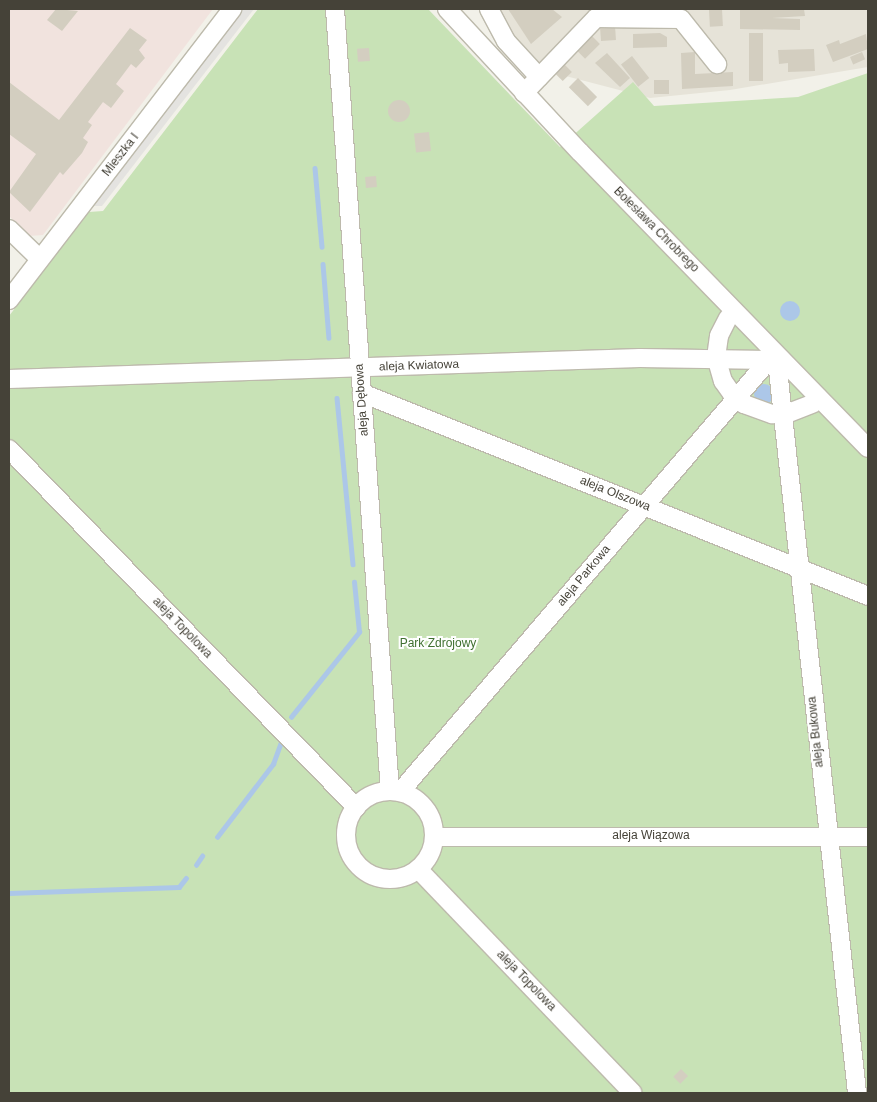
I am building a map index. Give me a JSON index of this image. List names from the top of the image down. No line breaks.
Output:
{"streets":{"street":["Mieszka I","Bolesława Chrobrego","aleja Kwiatowa","aleja Dębowa","aleja Olszowa","aleja Parkowa","aleja Topolowa","aleja Bukowa","aleja Wiązowa"]},"crossings":[["aleja Kwiatowa","aleja Dębowa"],["aleja Kwiatowa","aleja Parkowa"],["aleja Kwiatowa","aleja Bukowa"],["aleja Dębowa","aleja Olszowa"],["aleja Dębowa","aleja Parkowa"],["aleja Dębowa","aleja Topolowa"],["aleja Dębowa","aleja Wiązowa"],["aleja Olszowa","aleja Parkowa"],["aleja Olszowa","aleja Bukowa"],["aleja Parkowa","aleja Topolowa"],["aleja Parkowa","aleja Bukowa"],["aleja Parkowa","aleja Wiązowa"],["aleja Topolowa","aleja Wiązowa"],["aleja Bukowa","aleja Wiązowa"]],"parks":["Park Zdrojowy"]}
